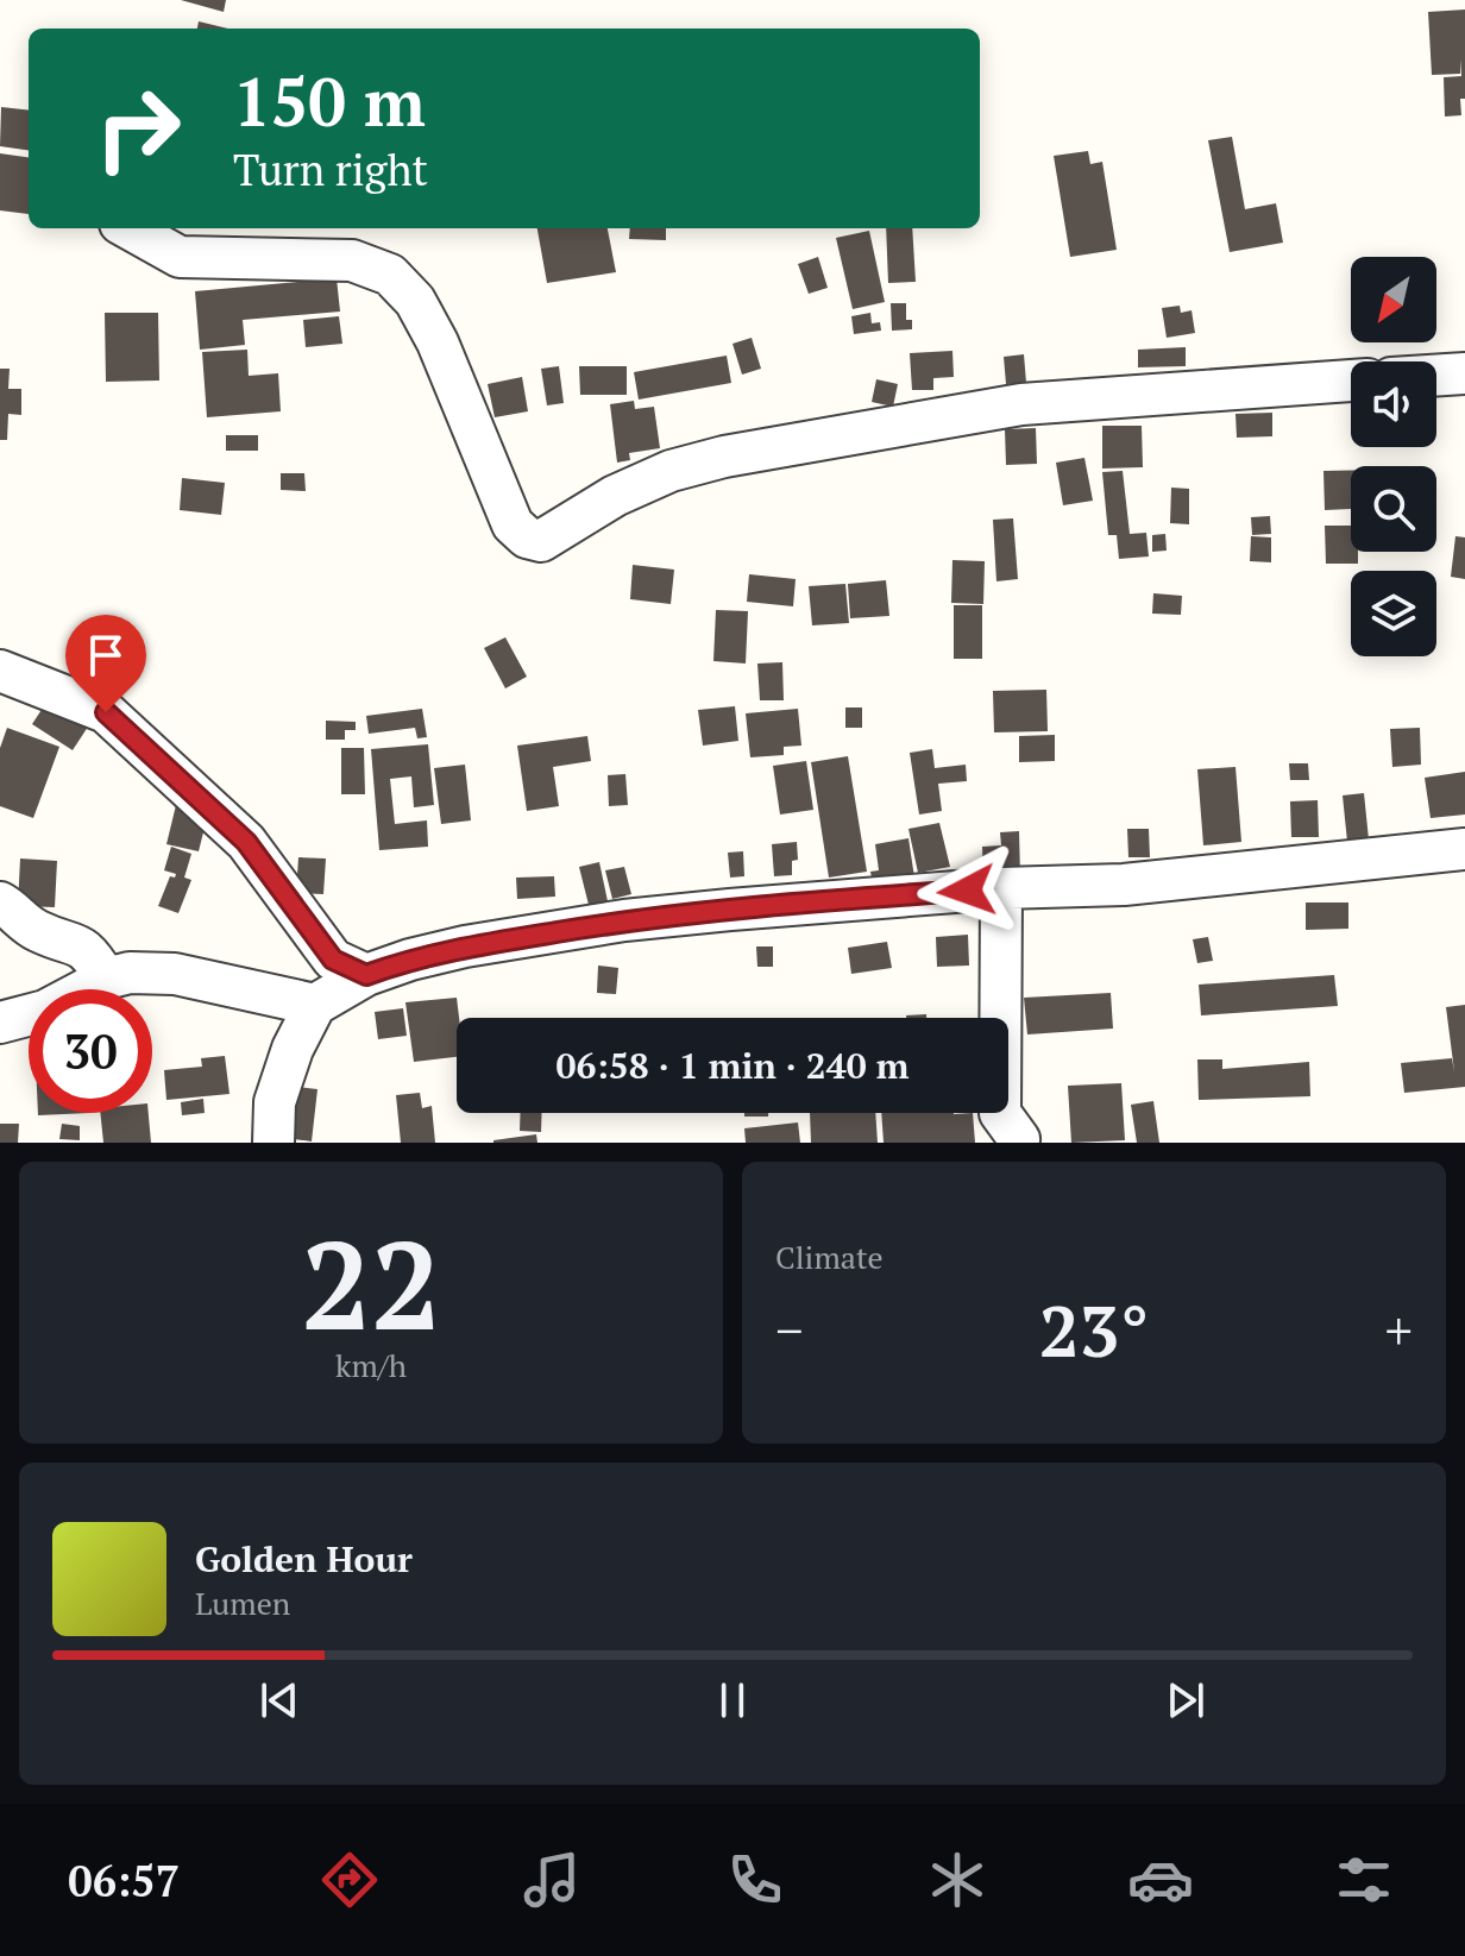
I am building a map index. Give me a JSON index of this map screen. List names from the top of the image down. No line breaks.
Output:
{"north":"bottom left","page":{"turn":["150 m","Turn right"],"limit":"30","trip":"06:58 · 1 min · 240 m","tile":[["22","km/h"],"Climate"],"heat":["−","23°","+"],"song":["Golden Hour","Lumen"],"tabs":"06:57"}}
